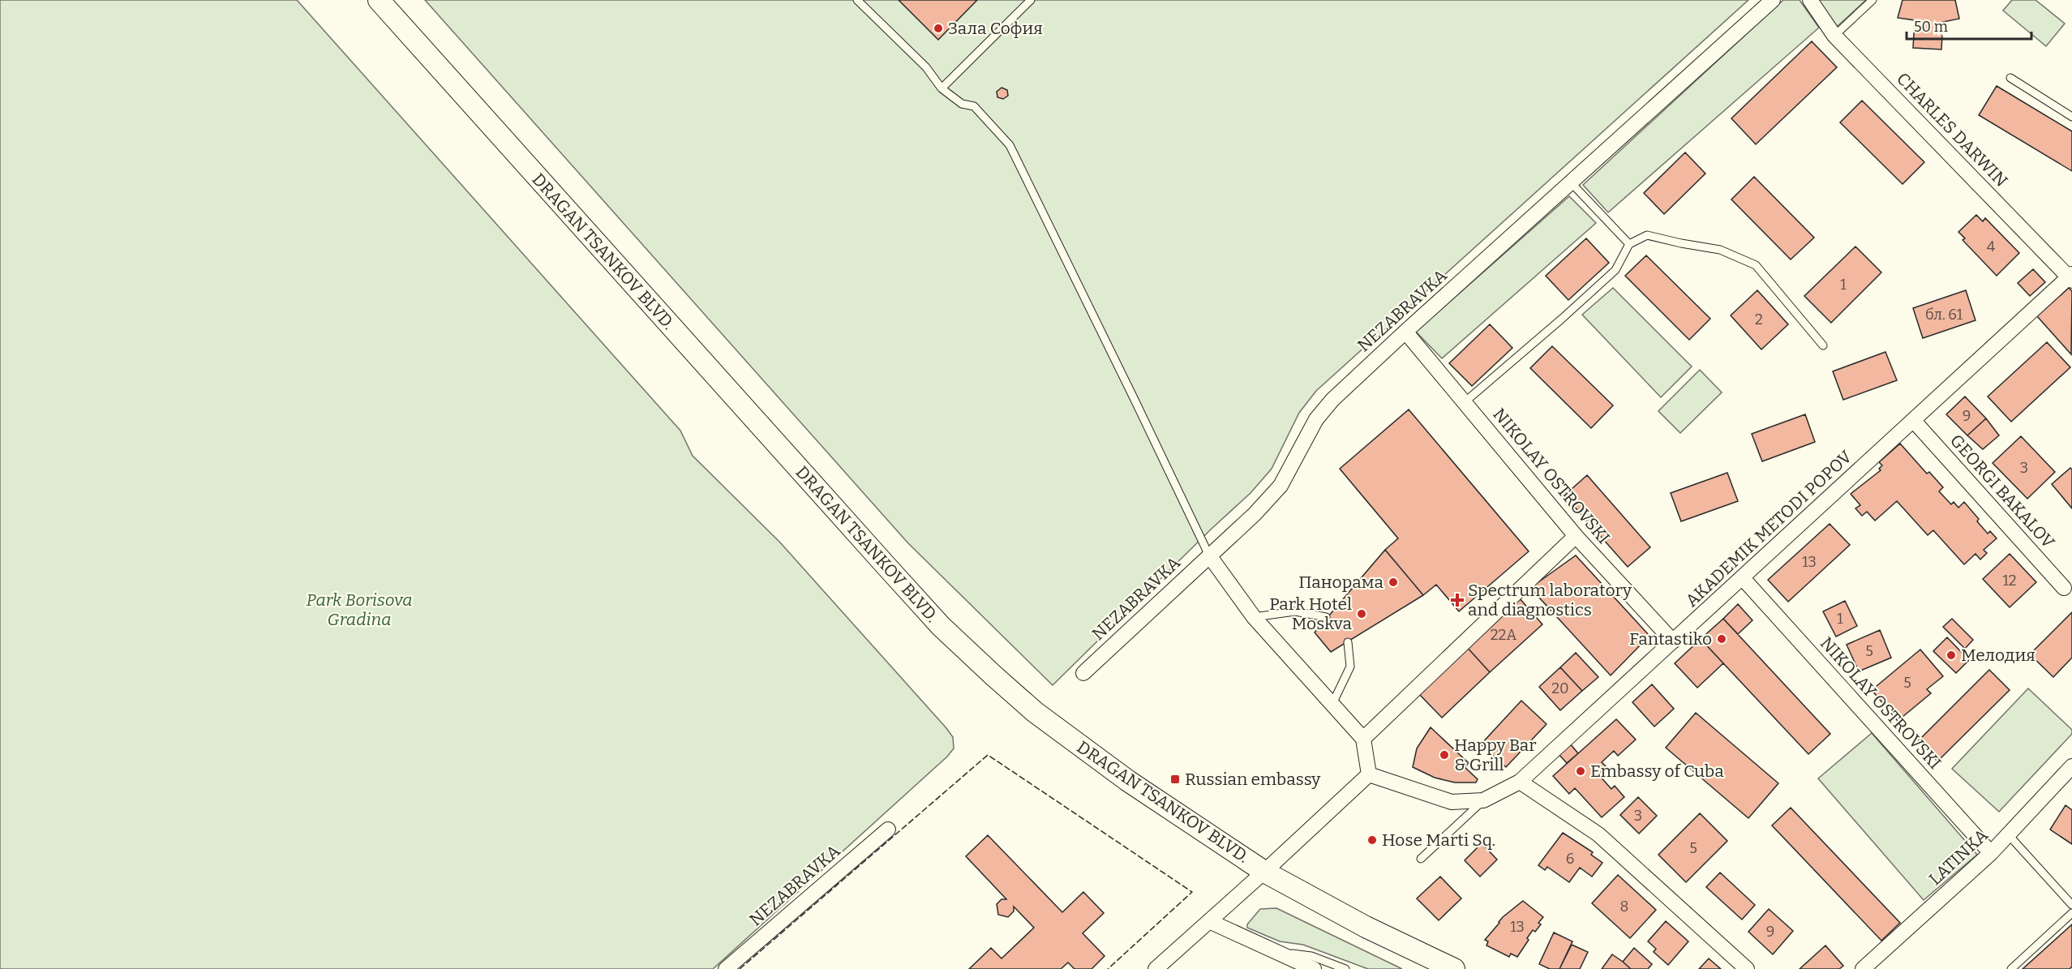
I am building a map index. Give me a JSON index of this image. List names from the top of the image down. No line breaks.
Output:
{"streets":{"main road":["DRAGAN TSANKOV BLVD."],"street":["CHARLES DARWIN","NEZABRAVKA","NIKOLAY OSTROVSKI","GEORGI BAKALOV","AKADEMIK METODI POPOV","LATINKA"]},"crossings":[["CHARLES DARWIN","AKADEMIK METODI POPOV"],["NEZABRAVKA","NIKOLAY OSTROVSKI"],["NIKOLAY OSTROVSKI","AKADEMIK METODI POPOV"],["NIKOLAY OSTROVSKI","LATINKA"],["GEORGI BAKALOV","AKADEMIK METODI POPOV"]],"parks":["Park Borisova Gradina"],"places":{"other":["Зала София","Панорама","Park Hotel Moskva","Fantastiko","Мелодия","Happy Bar & Grill","Embassy of Cuba","Hose Marti Sq."],"health":["Spectrum laboratory and diagnostics"],"transit":["Russian embassy"]},"house_numbers":["4","1","бл. 61","2","9","3","13","12","1","22А","5","5","20","3","5","6","8","13","9"],"scale_bar":"50 m"}
